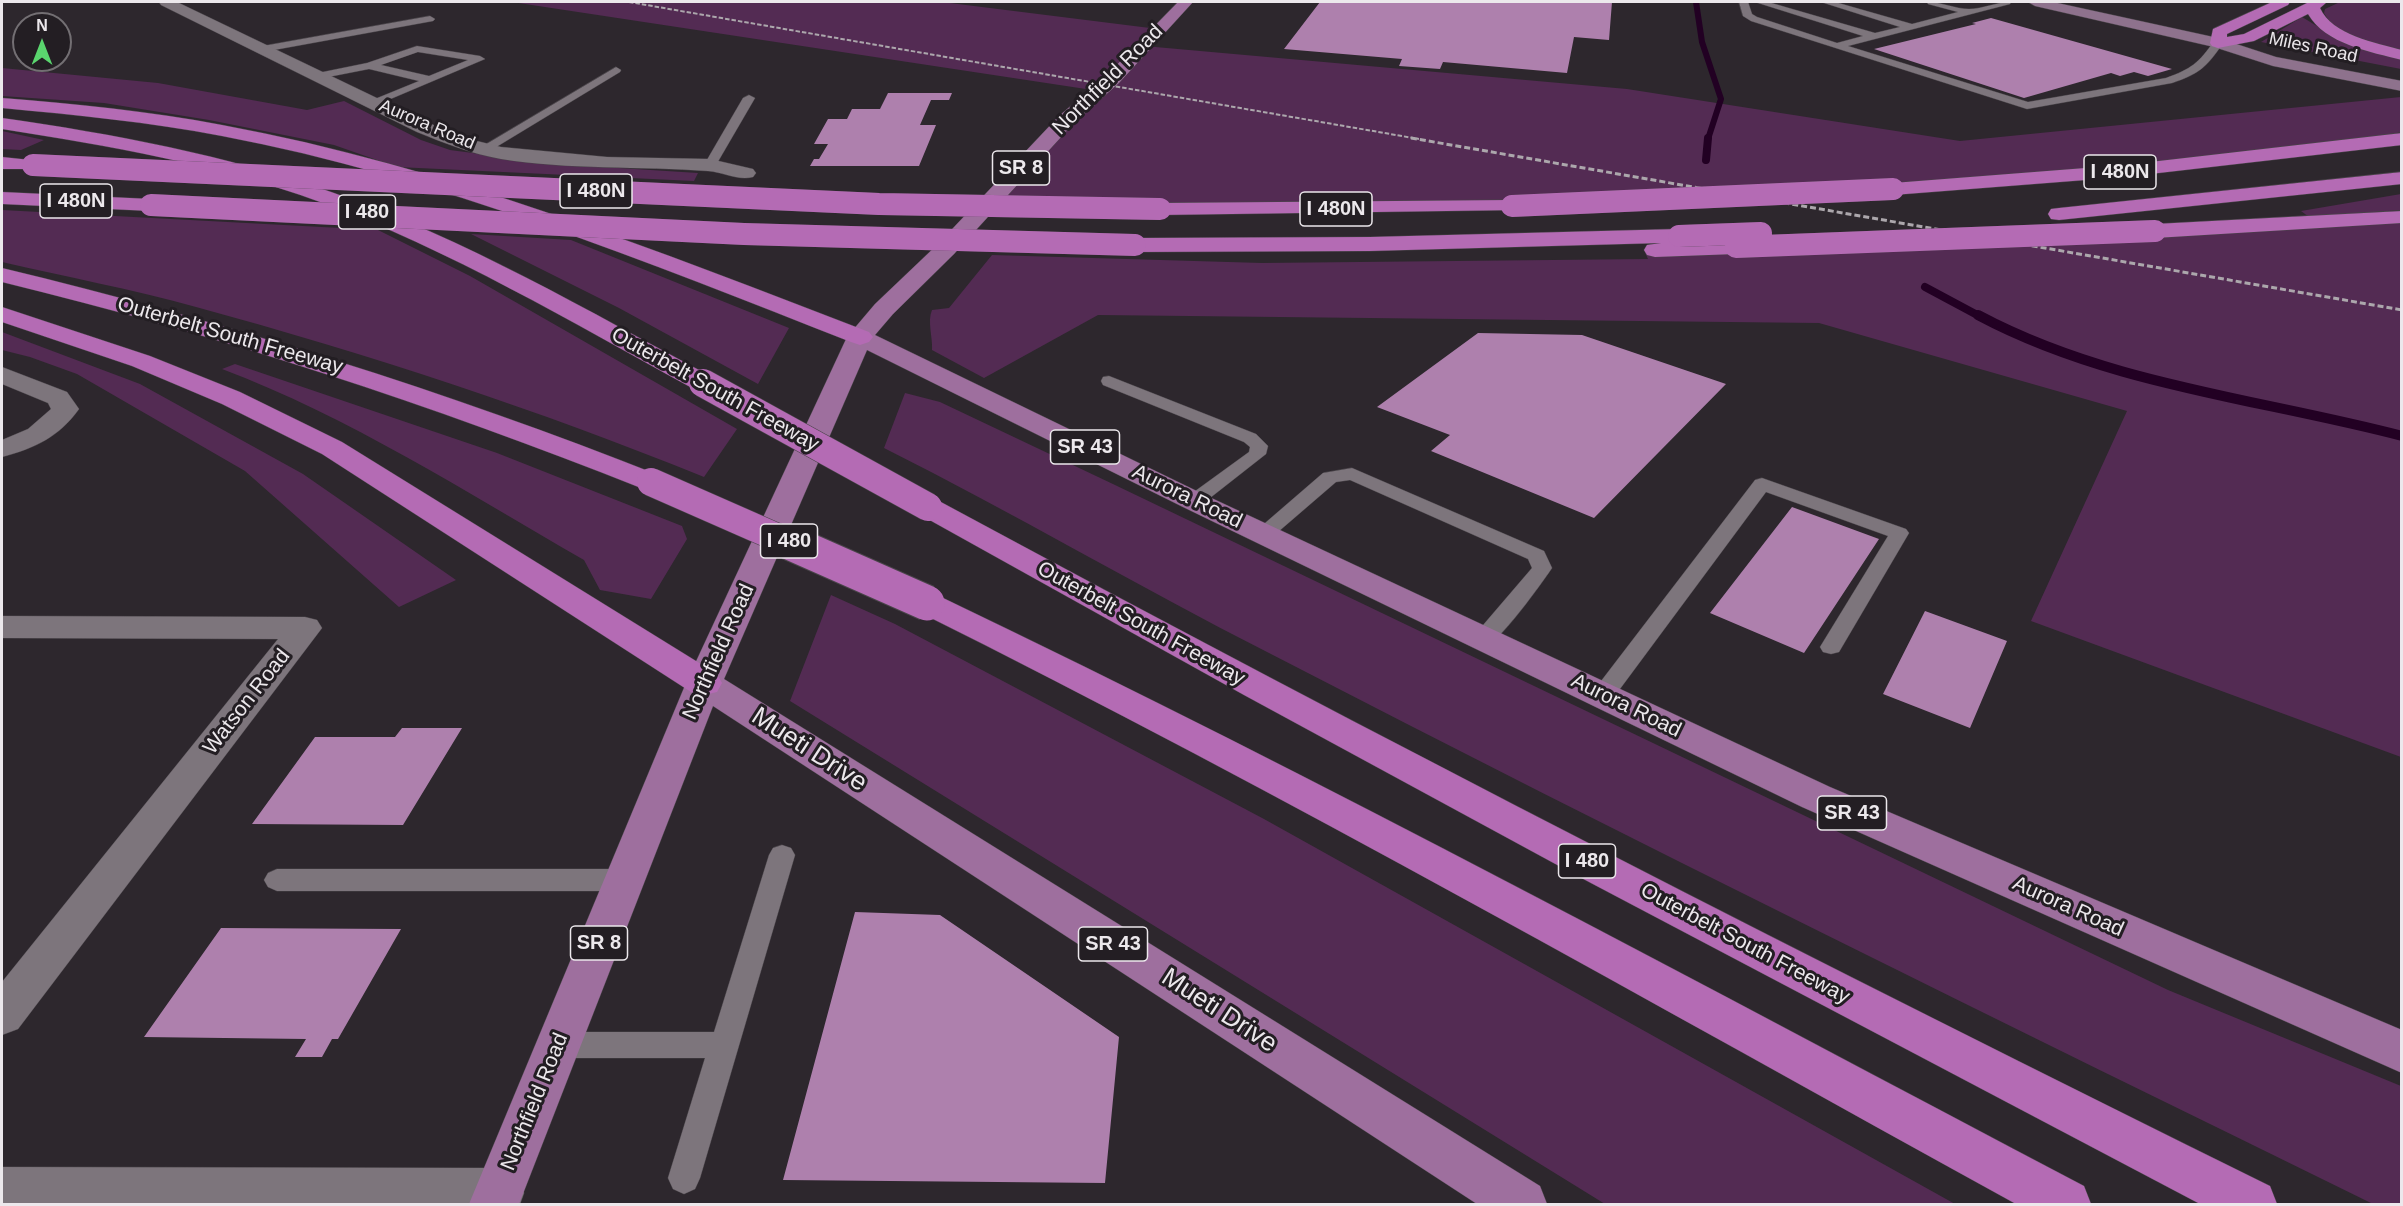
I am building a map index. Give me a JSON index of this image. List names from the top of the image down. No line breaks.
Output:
{"streets":{"highway":["I 480N","I 480","Outerbelt South Freeway"],"main road":["Miles Road","Northfield Road","Aurora Road","SR 8","SR 43","Mueti Drive"],"street":["Watson Road"]},"crossings":[["Northfield Road","Aurora Road"],["Northfield Road","Mueti Drive"]],"north":"top"}
